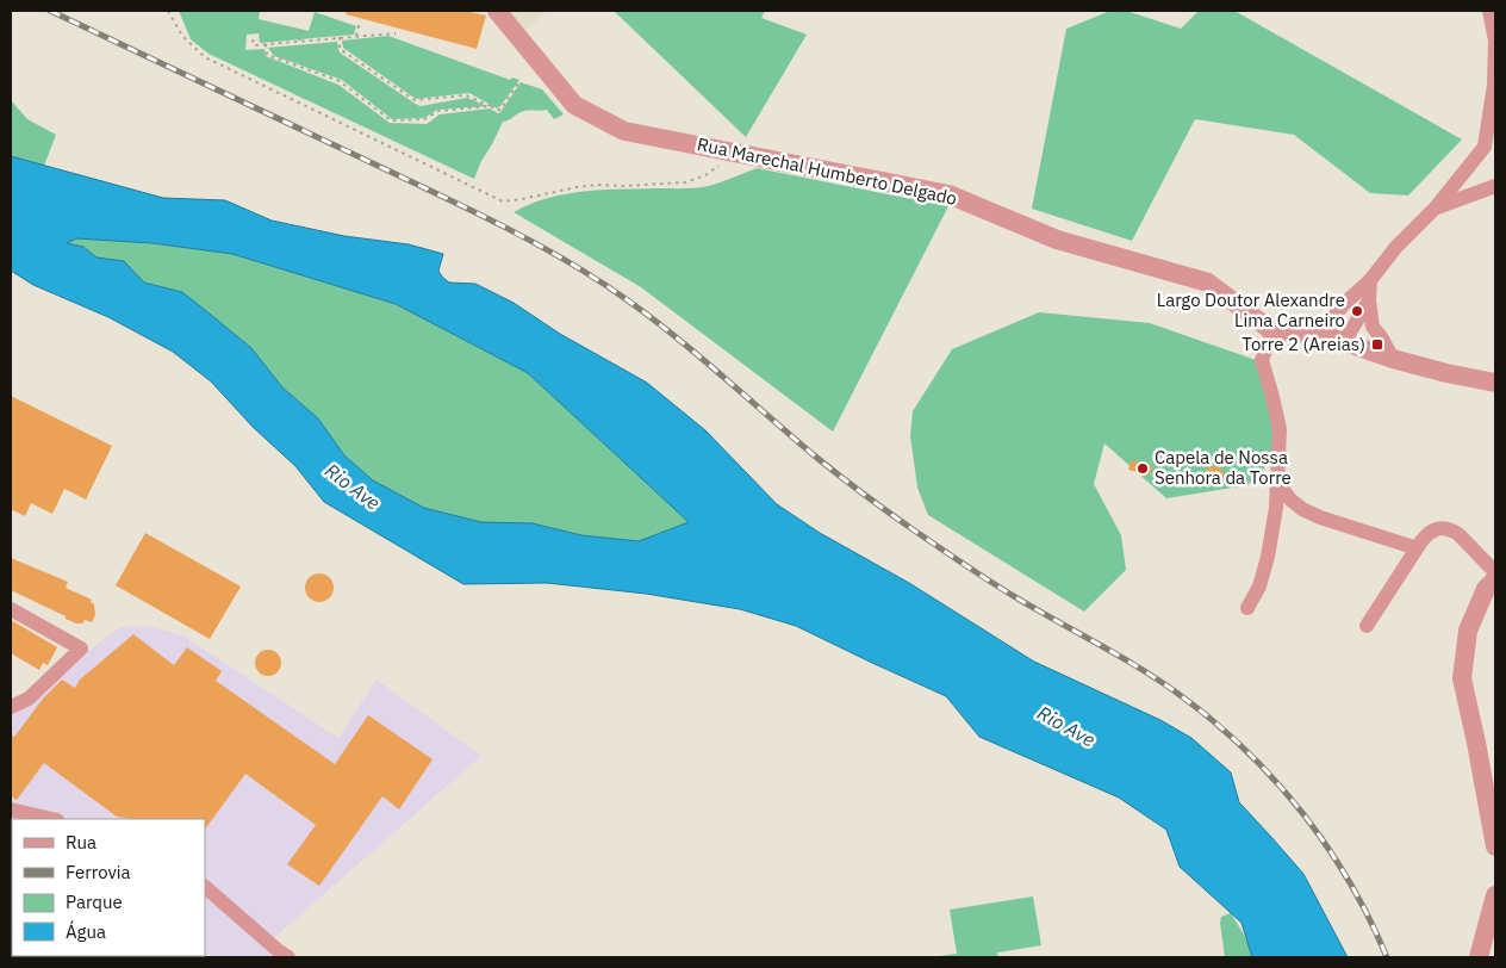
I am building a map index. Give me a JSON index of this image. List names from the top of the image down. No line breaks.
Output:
{"streets":{"street":["Rua Marechal Humberto Delgado"]},"water":["Rio Ave"],"places":{"other":["Largo Doutor Alexandre Lima Carneiro","Capela de Nossa Senhora da Torre"],"transit":["Torre 2 (Areias)"]},"legend":["Rua","Ferrovia","Parque","Água"]}
